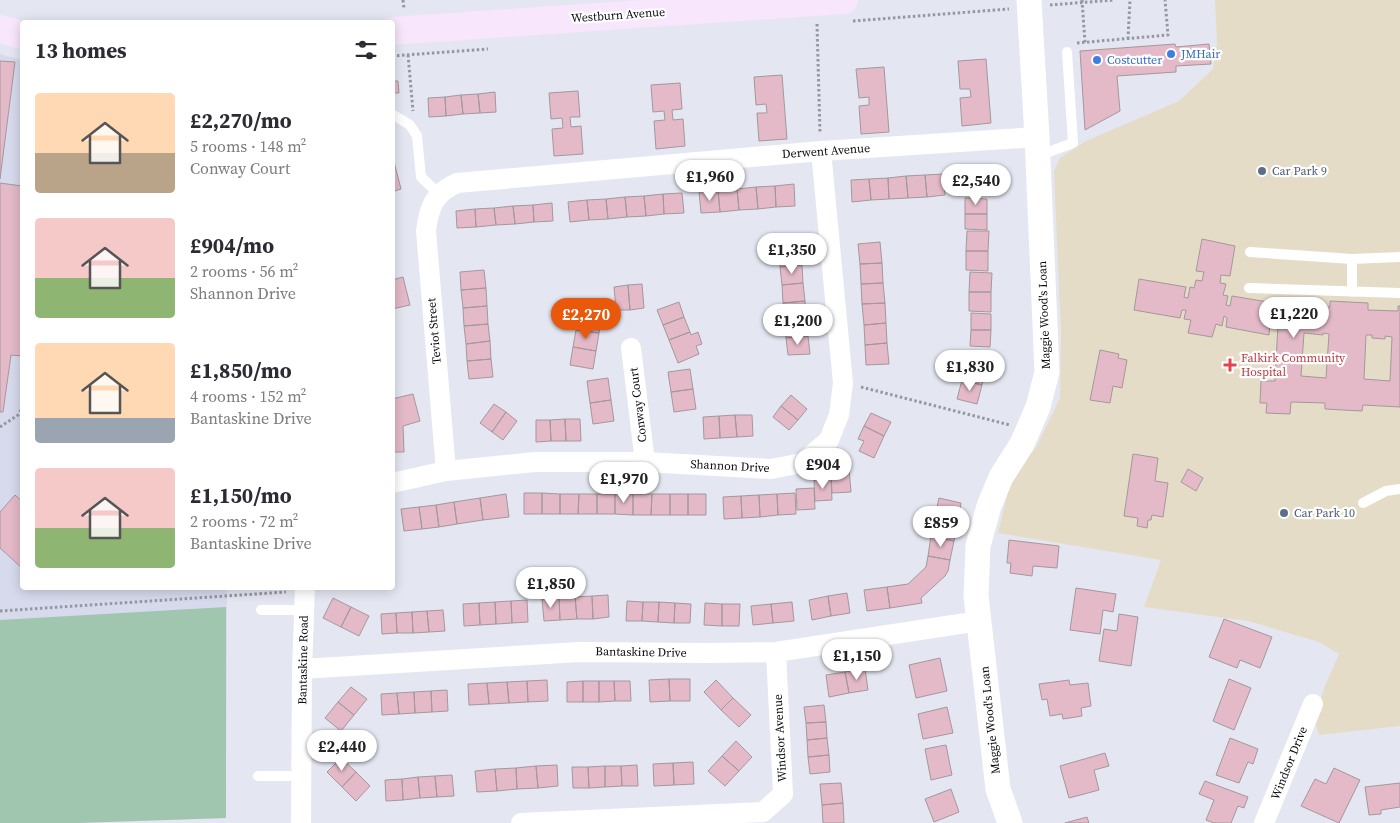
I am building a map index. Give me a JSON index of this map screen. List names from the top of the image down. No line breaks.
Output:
{"streets":{"main road":["Westburn Avenue"],"street":["Derwent Avenue","Maggie Wood's Loan","Teviot Street","Conway Court","Shannon Drive","Bantaskine Drive","Bantaskine Road","Windsor Avenue","Windsor Drive"]},"crossings":[["Derwent Avenue","Maggie Wood's Loan"],["Derwent Avenue","Teviot Street"],["Derwent Avenue","Shannon Drive"],["Maggie Wood's Loan","Bantaskine Drive"],["Teviot Street","Shannon Drive"],["Conway Court","Shannon Drive"],["Bantaskine Drive","Bantaskine Road"],["Bantaskine Drive","Windsor Avenue"]],"places":{"other":["JMHair","Costcutter","Car Park 9","Car Park 10"],"health":["Falkirk Community Hospital"]},"page":{"heading":"13 homes","list":[{"name":"£2,270/mo","note":"5 rooms · 148 m² · Conway Court"},{"name":"£904/mo","note":"2 rooms · 56 m² · Shannon Drive"},{"name":"£1,850/mo","note":"4 rooms · 152 m² · Bantaskine Drive"},{"name":"£1,150/mo","note":"2 rooms · 72 m² · Bantaskine Drive"}],"price":["£1,960","£2,540","£1,350","£1,220","£2,270","£1,200","£1,830","£904","£1,970","£859","£1,850","£1,150","£2,440"]}}
